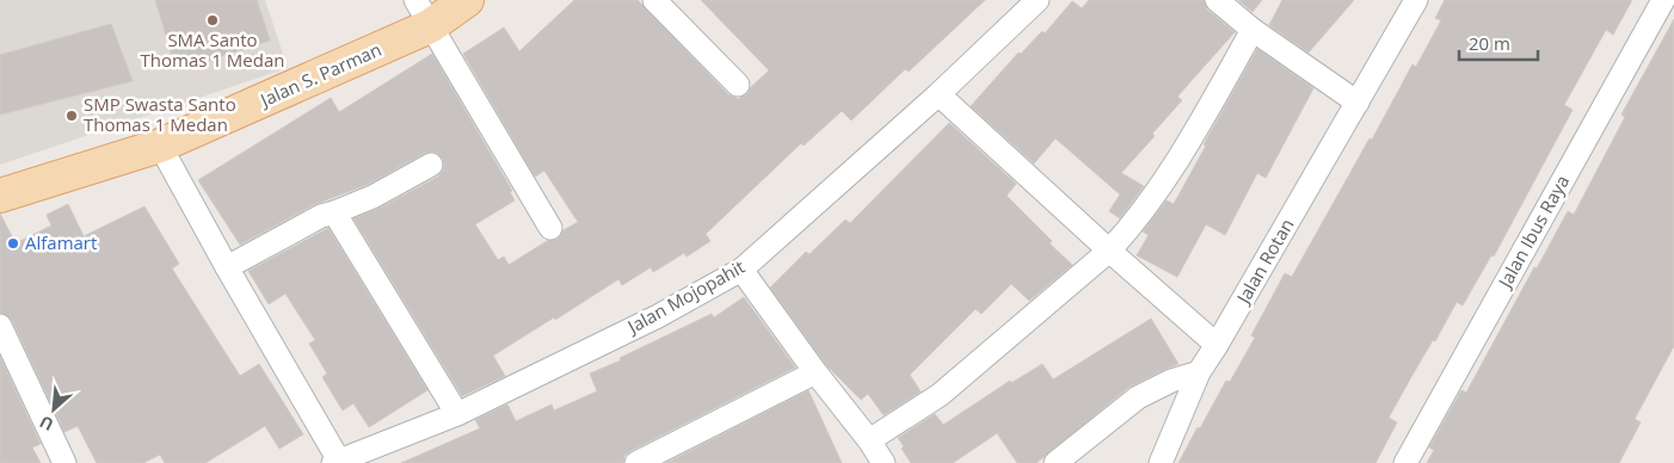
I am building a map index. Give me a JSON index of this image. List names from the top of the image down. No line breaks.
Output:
{"streets":{"main road":["Jalan S. Parman"],"street":["Jalan Ibus Raya","Jalan Rotan","Jalan Mojopahit"]},"places":["SMA Santo Thomas 1 Medan","SMP Swasta Santo Thomas 1 Medan","Alfamart"],"scale_bar":"20 m","north":"bottom left"}
